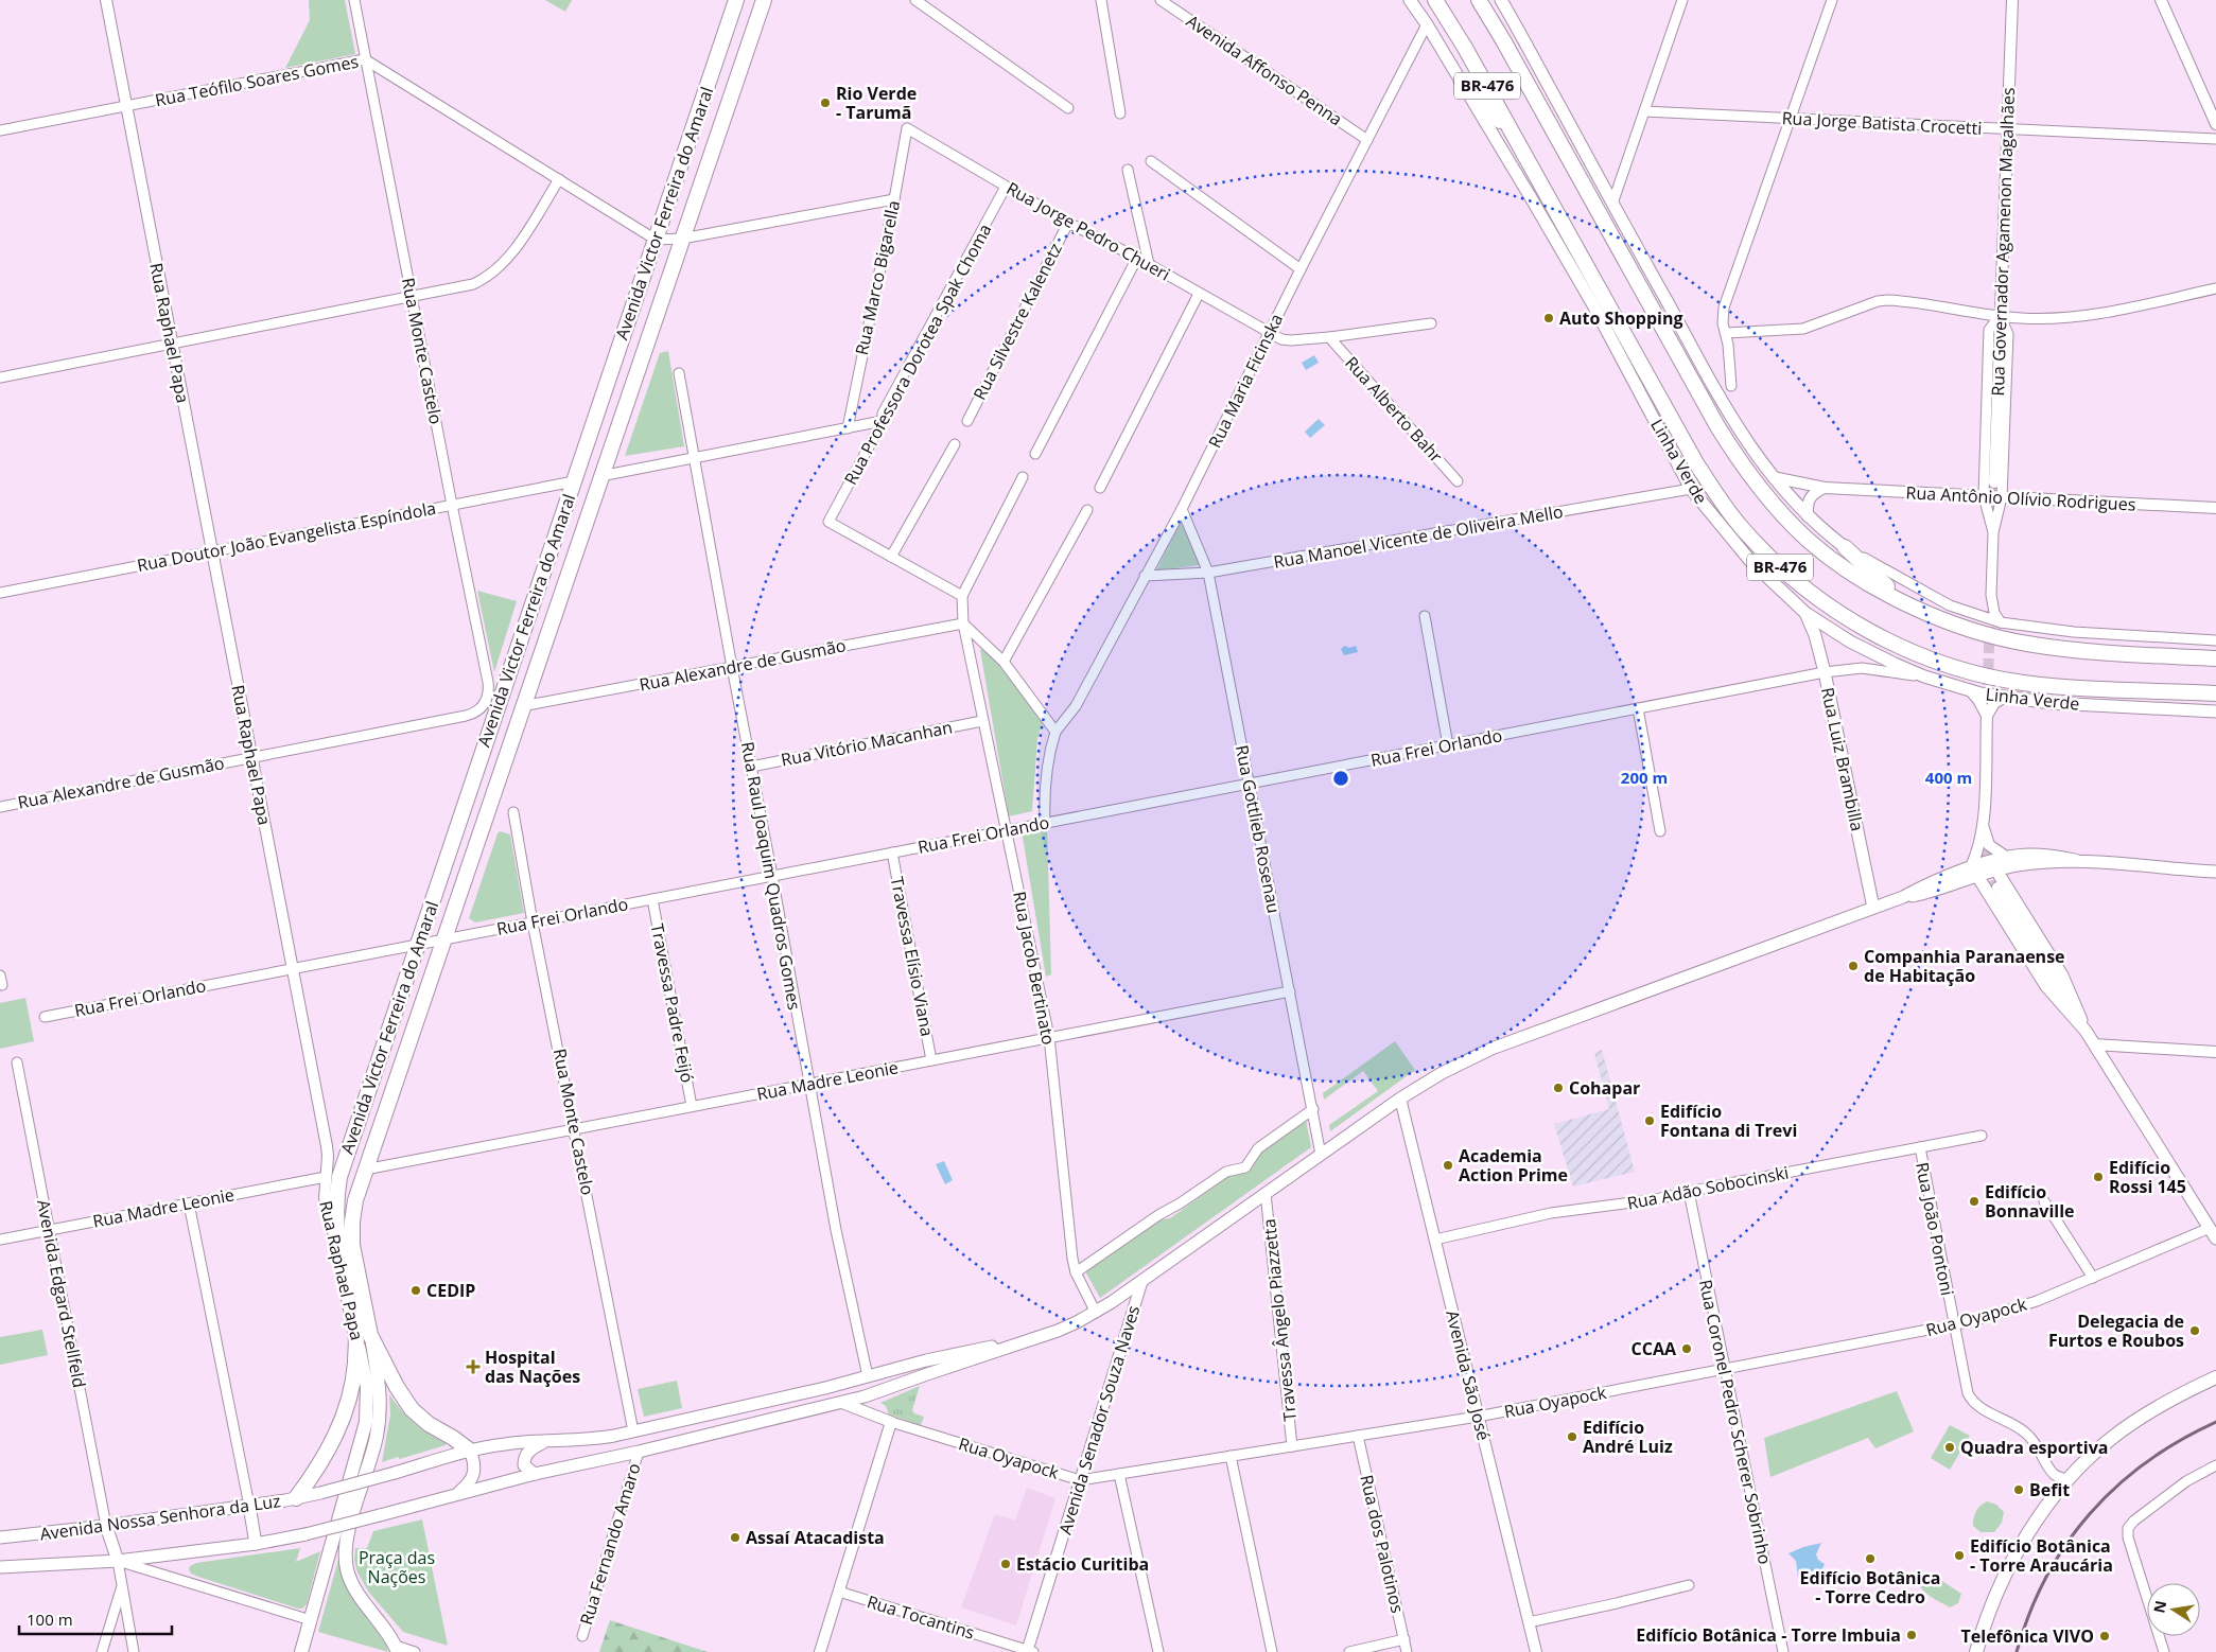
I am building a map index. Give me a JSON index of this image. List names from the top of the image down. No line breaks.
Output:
{"streets":{"highway":["BR-476","Avenida Victor Ferreira do Amaral","Rua Raphael Papa","Linha Verde"],"main road":["Rua Luiz Brambilla","Avenida Nossa Senhora da Luz"],"street":["Avenida Affonso Penna","Rua Teófilo Soares Gomes","Rua Jorge Batista Crocetti","Rua Jorge Pedro Chueri","Rua Governador Agamenon Magalhães","Rua Marco Bigarella","Rua Silvestre Kalenetz","Rua Monte Castelo","Rua Professora Dorotea Spak Choma","Rua Maria Ficinska","Rua Alberto Bahr","Rua Antônio Olívio Rodrigues","Rua Doutor João Evangelista Espíndola","Rua Manoel Vicente de Oliveira Mello","Rua Alexandre de Gusmão","Rua Vitório Macanhan","Rua Frei Orlando","Rua Gottlieb Rosenau","Rua Raul Joaquim Quadros Gomes","Travessa Elísio Viana","Rua Jacob Bertinato","Travessa Padre Feijó","Rua Madre Leonie","Rua Adão Sobocinski","Rua João Pontoni","Avenida Edgard Stellfeld","Rua Oyapock","Travessa Ângelo Piazzetta","Avenida São José","Avenida Senador Souza Naves","Rua Coronel Pedro Scherer Sobrinho","Rua Fernando Amaro","Rua dos Palotinos","Rua Tocantins"]},"crossings":[["Avenida Affonso Penna","Rua Maria Ficinska"],["Rua Teófilo Soares Gomes","Avenida Victor Ferreira do Amaral"],["Rua Teófilo Soares Gomes","Rua Raphael Papa"],["Rua Teófilo Soares Gomes","Rua Monte Castelo"],["Rua Jorge Batista Crocetti","Rua Governador Agamenon Magalhães"],["Avenida Victor Ferreira do Amaral","Rua Raphael Papa"],["Avenida Victor Ferreira do Amaral","Rua Doutor João Evangelista Espíndola"],["Avenida Victor Ferreira do Amaral","Rua Alexandre de Gusmão"],["Avenida Victor Ferreira do Amaral","Rua Frei Orlando"],["Avenida Victor Ferreira do Amaral","Rua Madre Leonie"],["Rua Jorge Pedro Chueri","Rua Marco Bigarella"],["Rua Jorge Pedro Chueri","Rua Silvestre Kalenetz"],["Rua Jorge Pedro Chueri","Rua Professora Dorotea Spak Choma"],["Rua Jorge Pedro Chueri","Rua Maria Ficinska"],["Rua Jorge Pedro Chueri","Rua Alberto Bahr"],["Rua Raphael Papa","Rua Doutor João Evangelista Espíndola"],["Rua Raphael Papa","Rua Alexandre de Gusmão"],["Rua Raphael Papa","Rua Frei Orlando"],["Rua Raphael Papa","Rua Madre Leonie"],["Rua Monte Castelo","Rua Doutor João Evangelista Espíndola"],["Rua Monte Castelo","Rua Alexandre de Gusmão"],["Rua Monte Castelo","Rua Frei Orlando"],["Rua Monte Castelo","Rua Madre Leonie"],["Rua Monte Castelo","Avenida Nossa Senhora da Luz"],["Rua Maria Ficinska","Linha Verde"],["Rua Maria Ficinska","Rua Manoel Vicente de Oliveira Mello"],["Rua Maria Ficinska","Rua Gottlieb Rosenau"],["Linha Verde","Rua Manoel Vicente de Oliveira Mello"],["Linha Verde","Rua Frei Orlando"],["Linha Verde","Rua Luiz Brambilla"],["Rua Manoel Vicente de Oliveira Mello","Rua Gottlieb Rosenau"],["Rua Alexandre de Gusmão","Rua Raul Joaquim Quadros Gomes"],["Rua Alexandre de Gusmão","Rua Jacob Bertinato"],["Rua Vitório Macanhan","Rua Raul Joaquim Quadros Gomes"],["Rua Vitório Macanhan","Rua Jacob Bertinato"],["Rua Frei Orlando","Rua Luiz Brambilla"],["Rua Frei Orlando","Rua Gottlieb Rosenau"],["Rua Frei Orlando","Rua Raul Joaquim Quadros Gomes"],["Rua Frei Orlando","Travessa Elísio Viana"],["Rua Frei Orlando","Rua Jacob Bertinato"],["Rua Frei Orlando","Travessa Padre Feijó"],["Rua Gottlieb Rosenau","Rua Madre Leonie"],["Rua Raul Joaquim Quadros Gomes","Rua Madre Leonie"],["Rua Raul Joaquim Quadros Gomes","Avenida Nossa Senhora da Luz"],["Travessa Elísio Viana","Rua Madre Leonie"],["Rua Jacob Bertinato","Rua Madre Leonie"],["Travessa Padre Feijó","Rua Madre Leonie"],["Rua Madre Leonie","Avenida Edgard Stellfeld"],["Rua Adão Sobocinski","Rua João Pontoni"],["Rua Adão Sobocinski","Avenida São José"],["Rua Adão Sobocinski","Rua Coronel Pedro Scherer Sobrinho"],["Rua João Pontoni","Rua Oyapock"],["Avenida Edgard Stellfeld","Avenida Nossa Senhora da Luz"],["Rua Oyapock","Travessa Ângelo Piazzetta"],["Rua Oyapock","Avenida São José"],["Rua Oyapock","Avenida Senador Souza Naves"],["Rua Oyapock","Rua Coronel Pedro Scherer Sobrinho"],["Rua Oyapock","Rua dos Palotinos"],["Avenida Senador Souza Naves","Rua Tocantins"],["Avenida Nossa Senhora da Luz","Rua Fernando Amaro"]],"parks":["Praça das Nações"],"places":{"other":["Rio Verde - Tarumã","Auto Shopping","Companhia Paranaense de Habitação","Cohapar","Edifício Fontana di Trevi","Academia Action Prime","Edifício Rossi 145","Edifício Bonnaville","CEDIP","Delegacia de Furtos e Roubos","CCAA","Edifício André Luiz","Quadra esportiva","Befit","Assaí Atacadista","Edifício Botânica - Torre Araucária","Edifício Botânica - Torre Cedro","Estácio Curitiba","Edifício Botânica - Torre Imbuia","Telefônica VIVO"],"health":["Hospital das Nações"]},"scale_bar":"100 m","north":"left","rings":["200 m","400 m"]}
